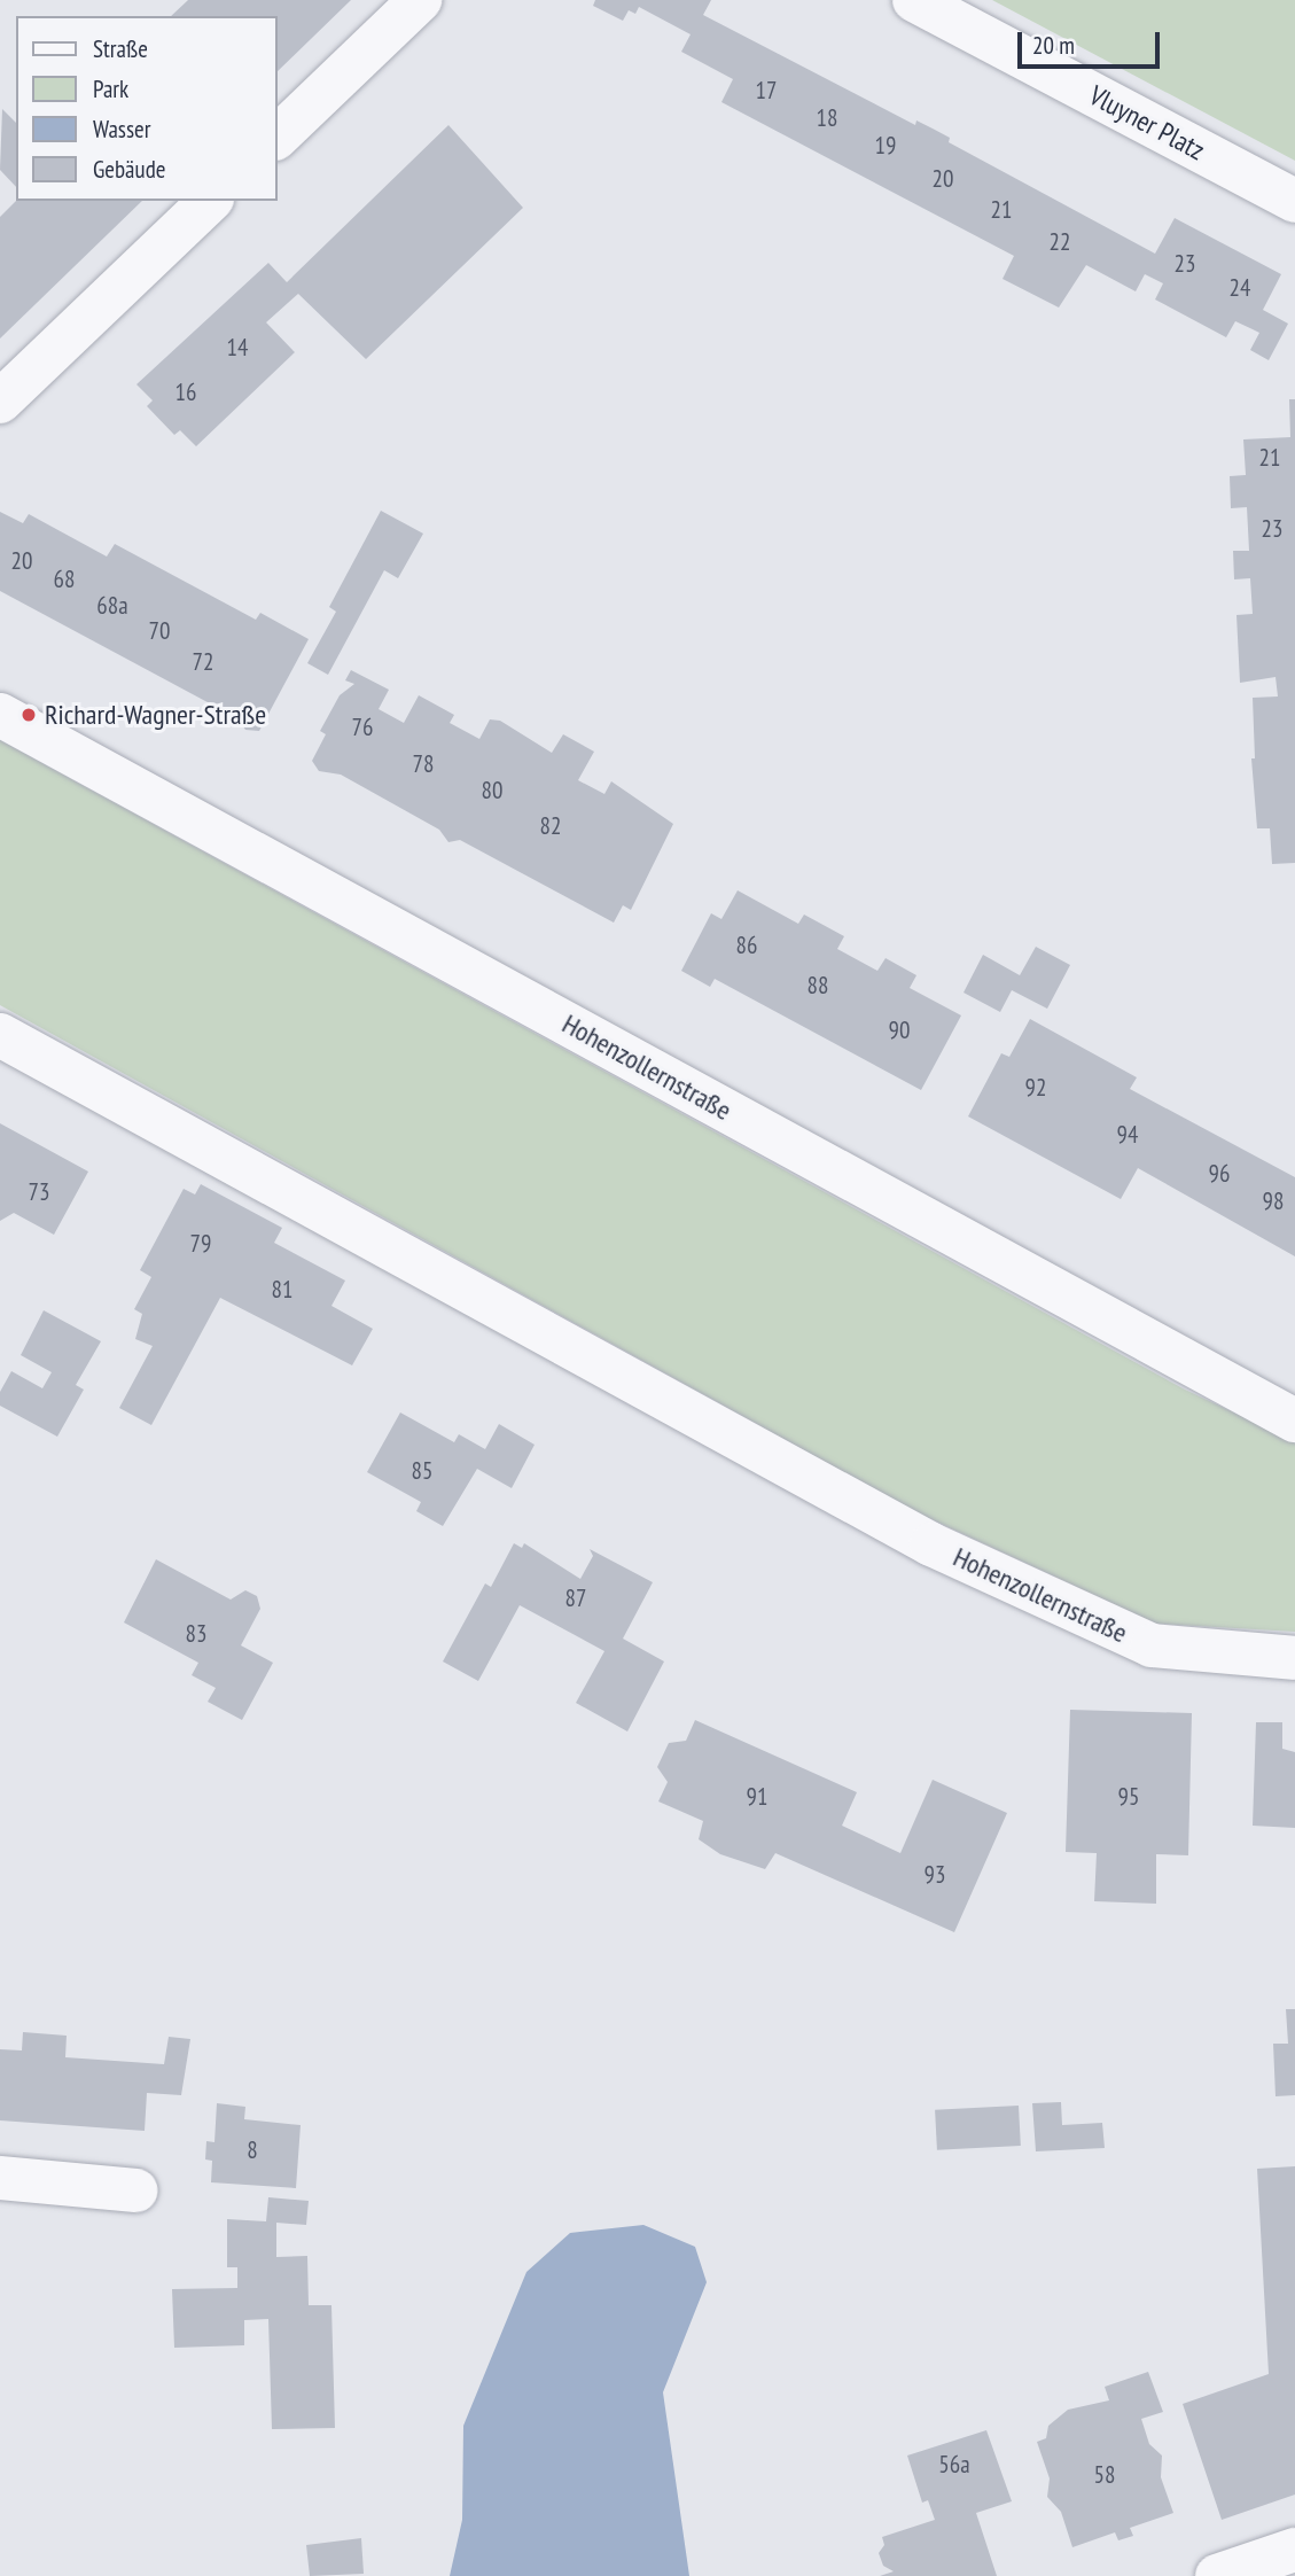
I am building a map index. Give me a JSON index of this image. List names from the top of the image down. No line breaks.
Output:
{"streets":{"street":["Vluyner Platz","Hohenzollernstraße"]},"places":["Richard-Wagner-Straße"],"house_numbers":["17","18","19","20","21","22","23","24","14","16","21","23","20","68","68a","70","72","76","78","80","82","86","88","90","92","94","96","73","98","79","81","85","87","83","91","95","93","8","56a","58"],"legend":["Straße","Park","Wasser","Gebäude"],"scale_bar":"20 m"}
